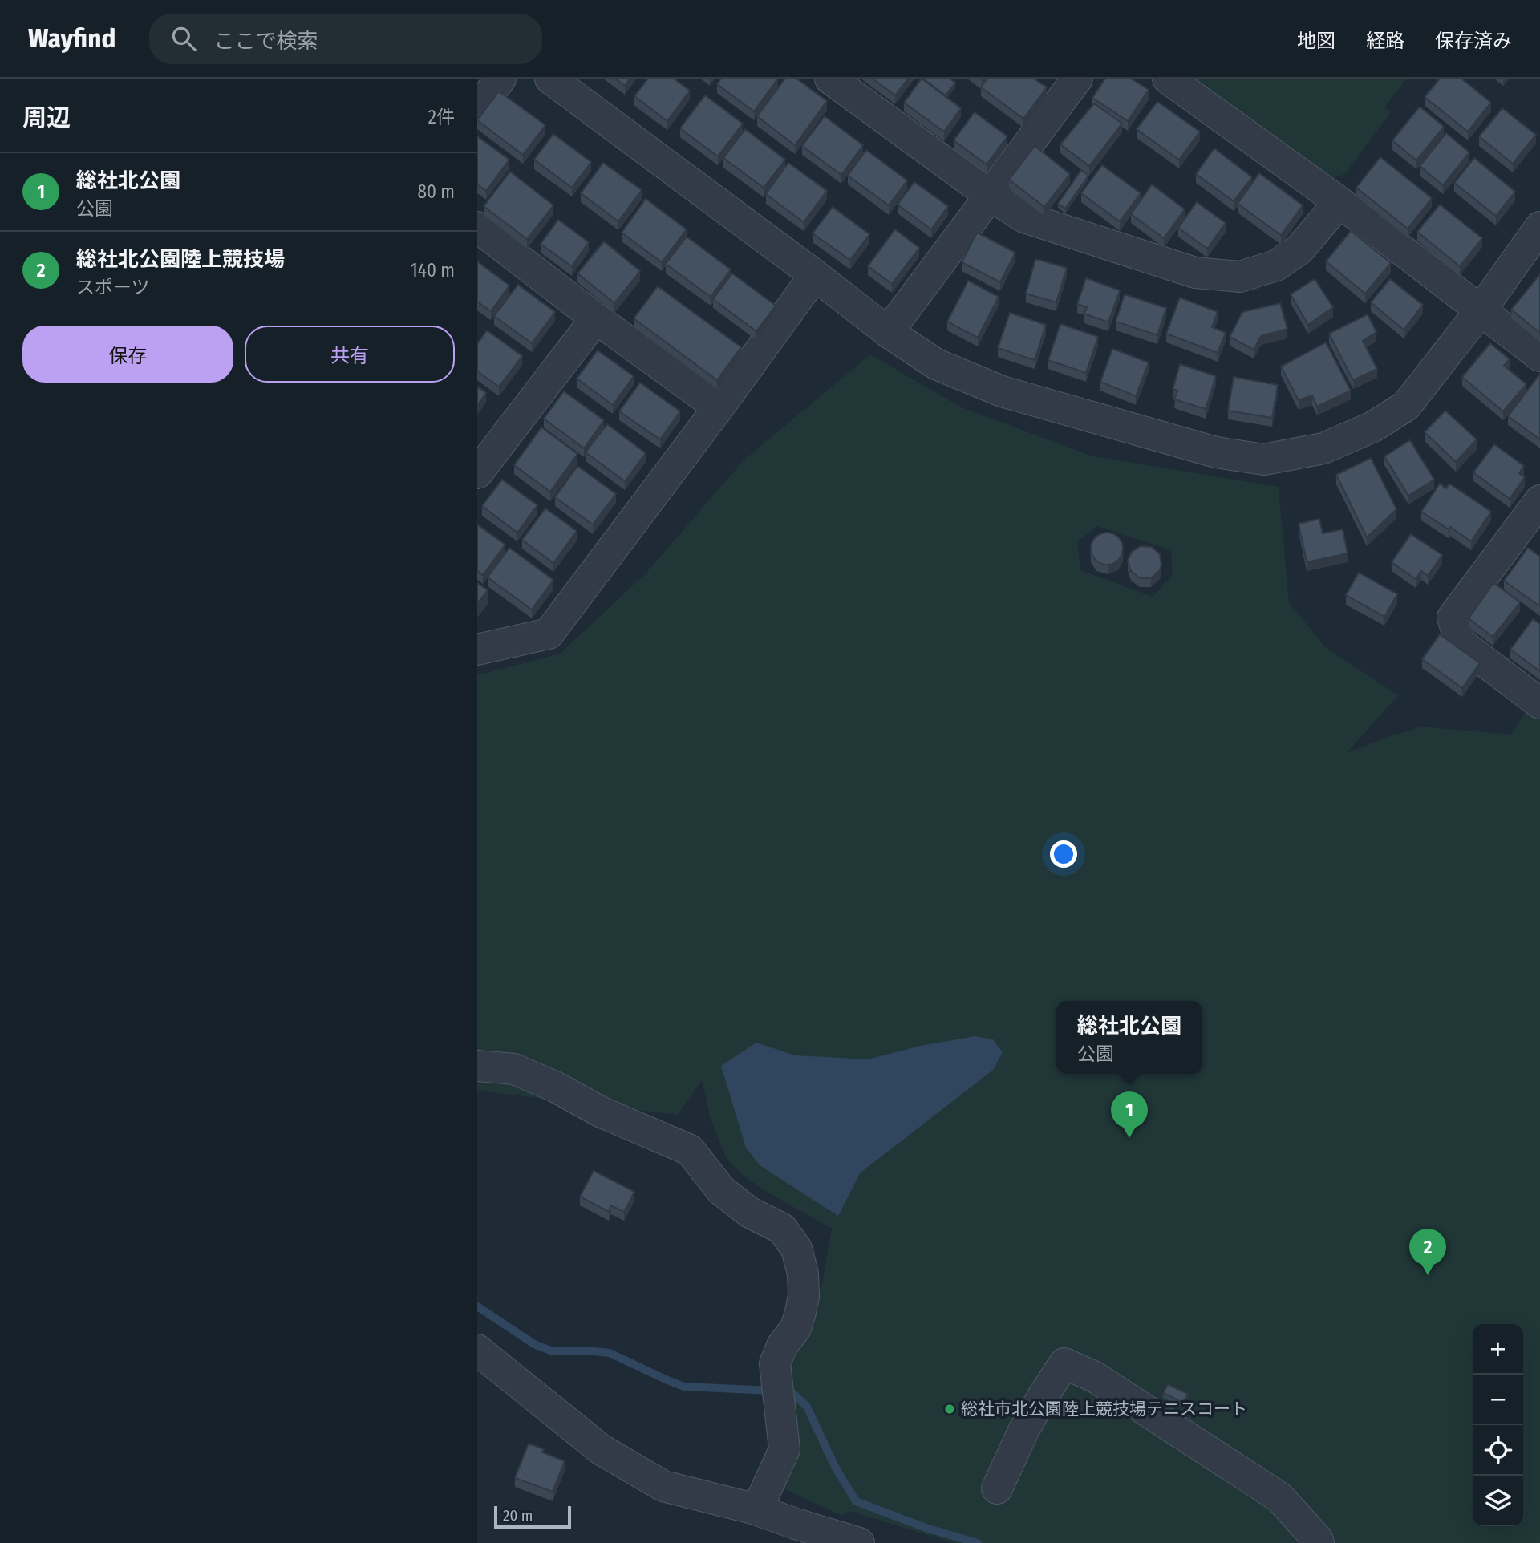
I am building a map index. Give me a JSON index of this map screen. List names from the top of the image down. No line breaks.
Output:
{"places":["総社市北公園陸上競技場テニスコート"],"scale_bar":"20 m","page":{"header":"Wayfind","search":"ここで検索","nav":["地図","経路","保存済み"],"heading":["周辺","2件"],"list":[{"mark":"1","name":"総社北公園","note":"公園","value":"80 m"},{"mark":"2","name":"総社北公園陸上競技場","note":"スポーツ","value":"140 m"}],"buttons":["保存","共有"],"popup":["総社北公園","公園"],"pins":["1","2"],"map_buttons":["+","−"],"scale":"20 m"}}
